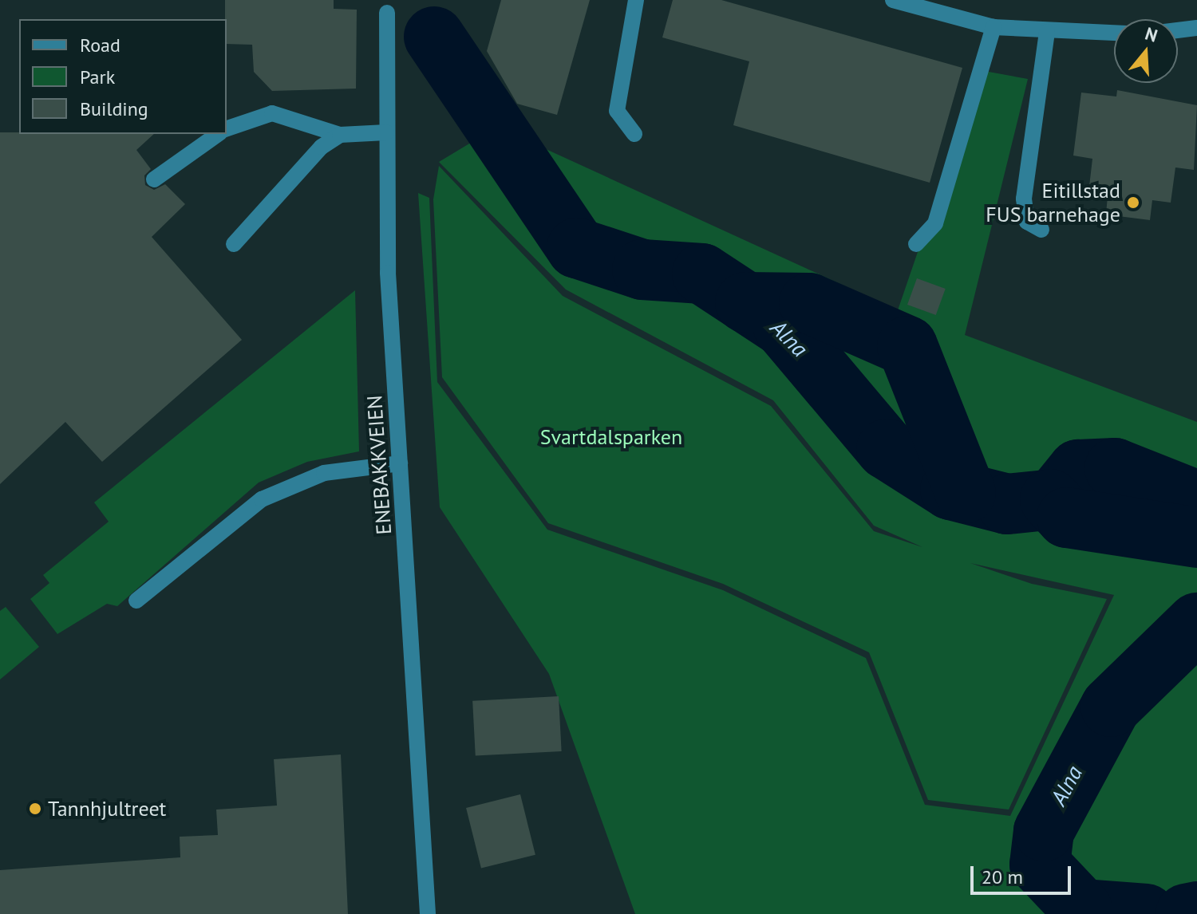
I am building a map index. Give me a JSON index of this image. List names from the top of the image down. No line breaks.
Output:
{"streets":{"street":["ENEBAKKVEIEN"]},"water":["Alna"],"parks":["Svartdalsparken"],"places":["Eitillstad FUS barnehage","Tannhjultreet"],"legend":["Road","Park","Building"],"scale_bar":"20 m","north":"top"}
